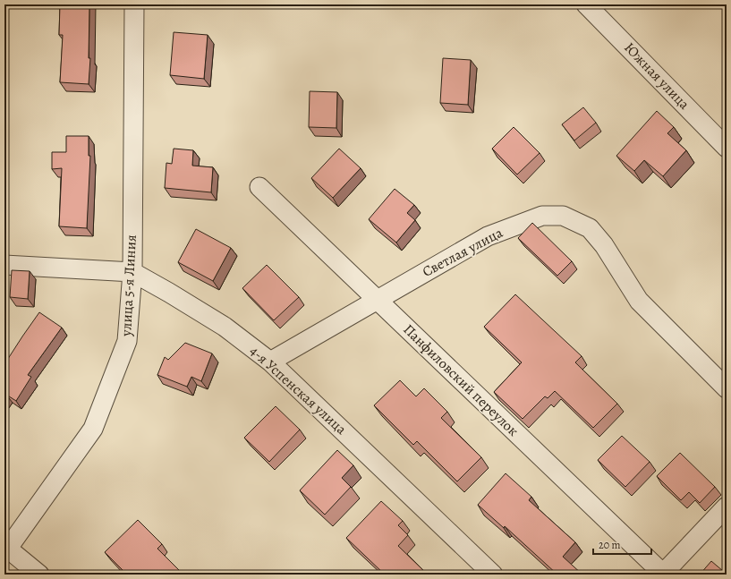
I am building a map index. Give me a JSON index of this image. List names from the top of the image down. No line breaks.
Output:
{"streets":{"street":["Южная улица","Светлая улица","улица 5-я Линия","Панфиловский переулок","4-я Успенская улица"]},"crossings":[["Светлая улица","Панфиловский переулок"],["Светлая улица","4-я Успенская улица"],["улица 5-я Линия","4-я Успенская улица"]],"scale_bar":"20 m"}
